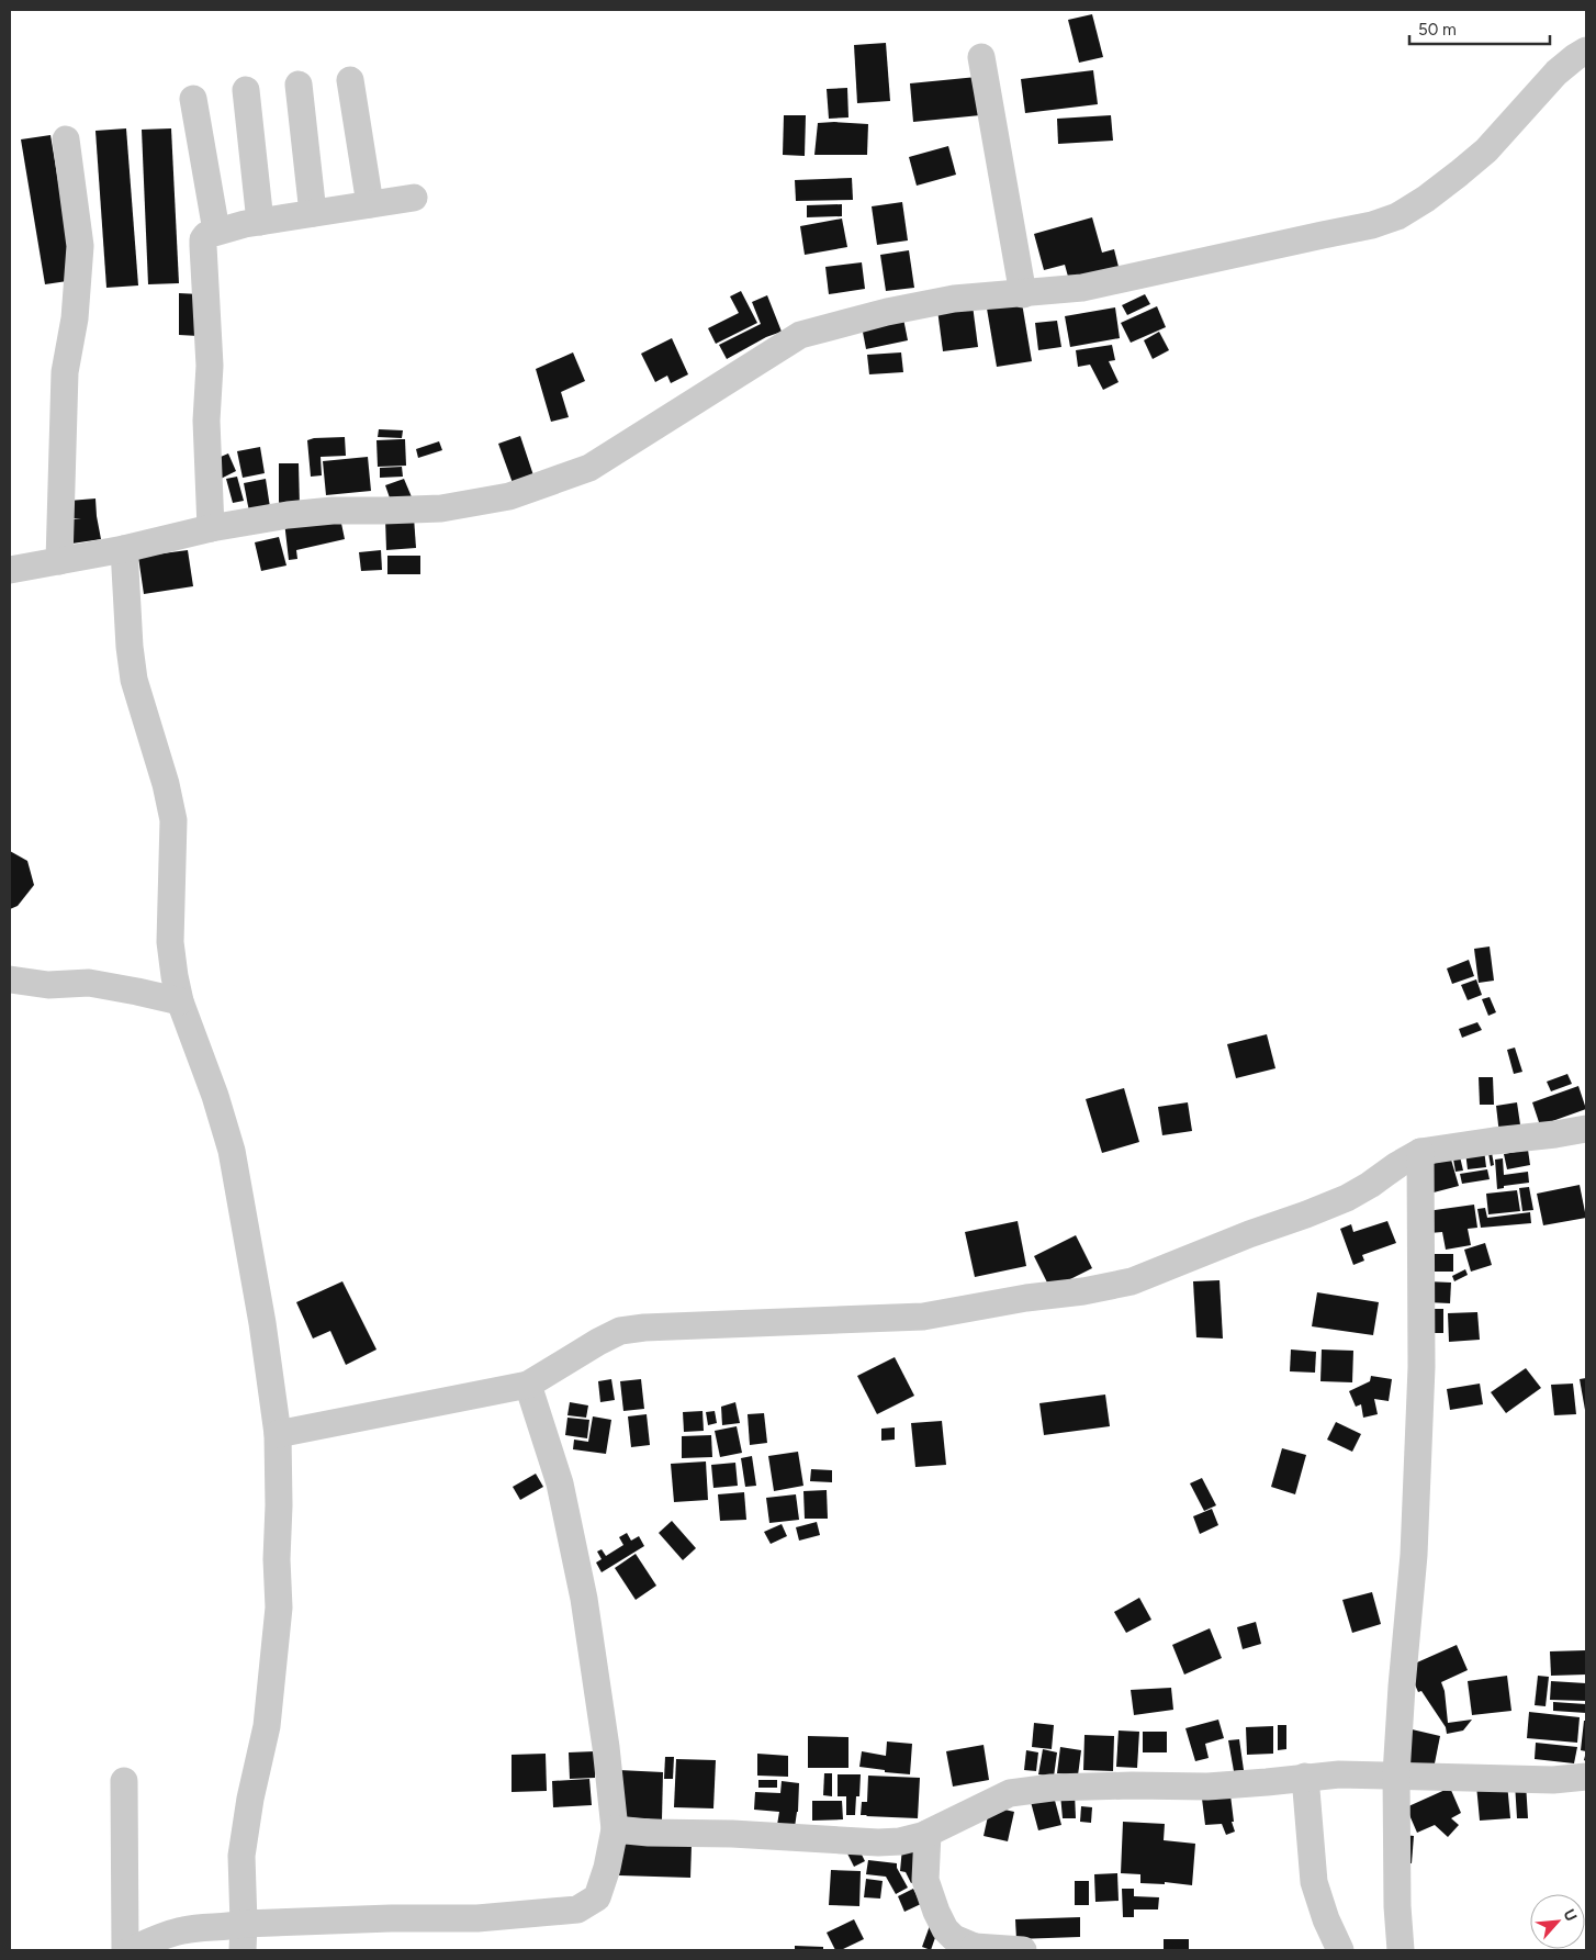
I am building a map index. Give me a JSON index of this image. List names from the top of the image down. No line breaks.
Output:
{"scale_bar":"50 m","north":"top right"}
